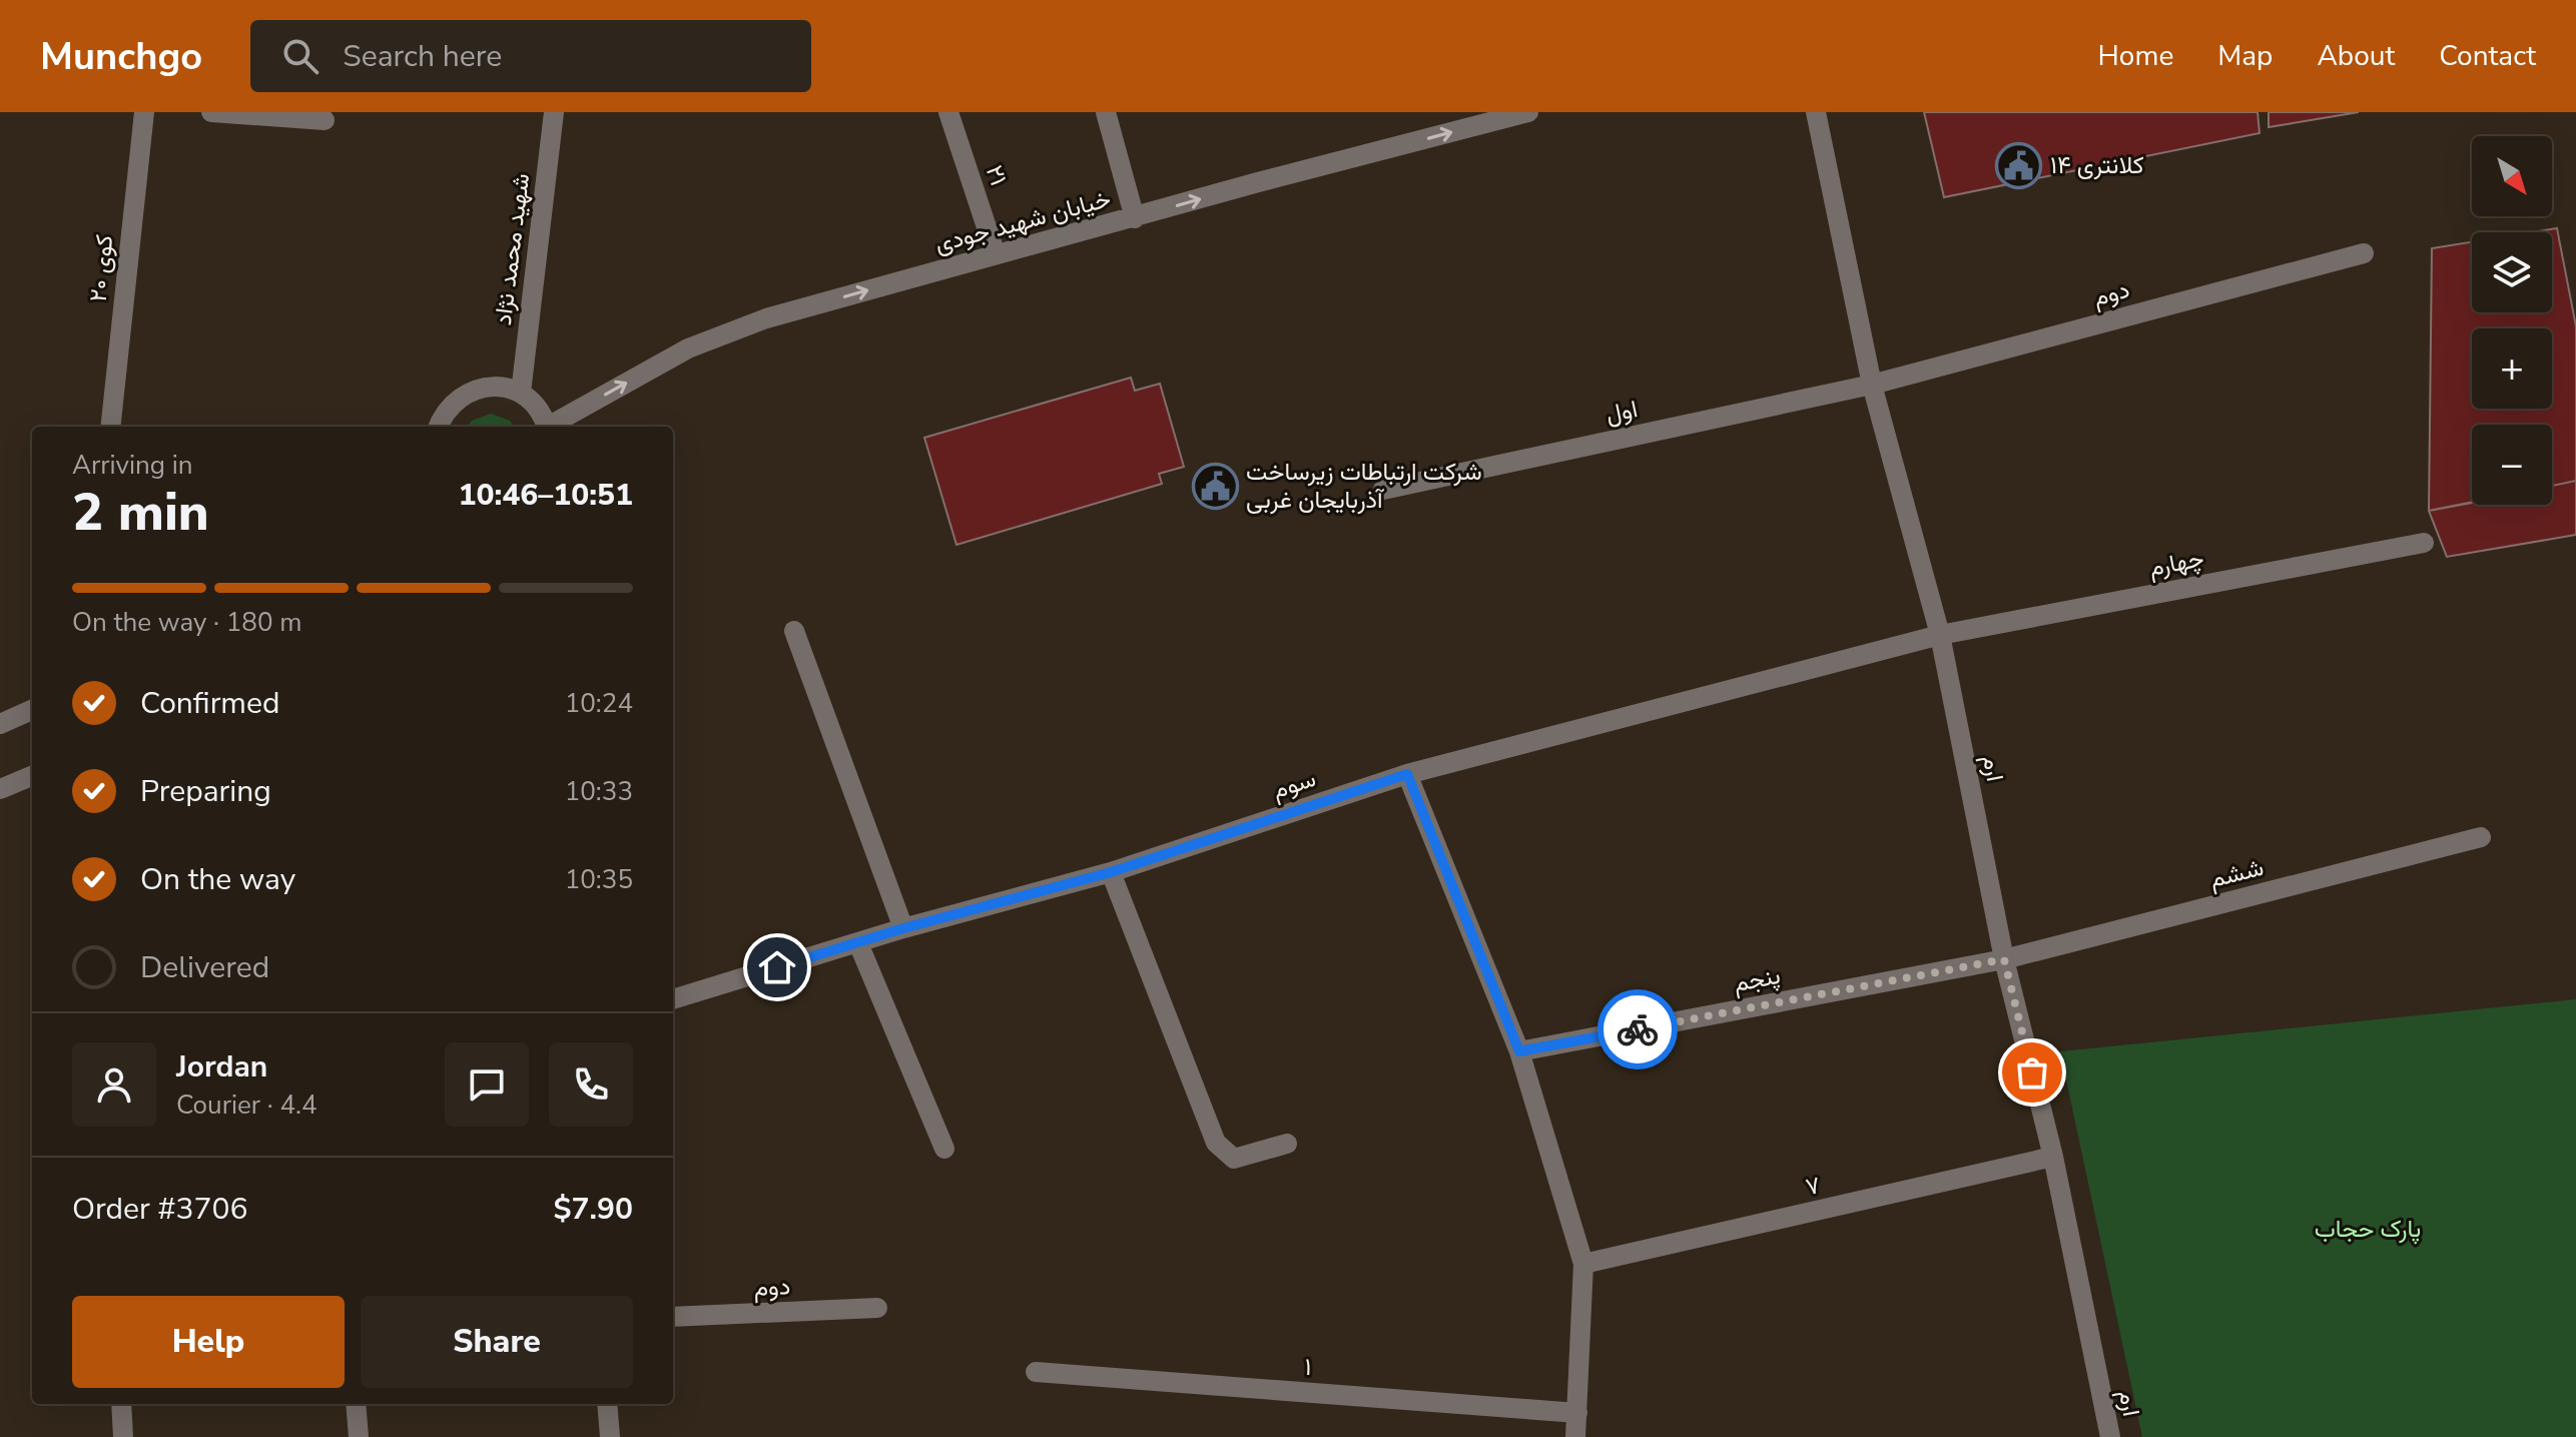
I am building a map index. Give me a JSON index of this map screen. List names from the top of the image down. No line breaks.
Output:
{"streets":{"street":["۲۱","خیابان شهید جودی","شهید محمد نژاد","کوی ۲۰","دوم","اول","چهارم","ارم","سوم","ششم","پنجم","۷","۱"]},"crossings":[["۲۱","خیابان شهید جودی"],["دوم","اول"],["دوم","ارم"],["اول","ارم"],["چهارم","ارم"],["چهارم","سوم"],["ارم","سوم"],["ارم","ششم"],["ارم","پنجم"],["ارم","۷"],["ششم","پنجم"]],"one_way":["خیابان شهید جودی"],"parks":["پارک حجاب"],"places":{"public building":["کلانتری ۱۴","شرکت ارتباطات زیرساخت آذربایجان غربی"]},"north":"bottom right","page":{"header":"Munchgo","search":"Search here","nav":["Home","Map","About","Contact"],"map_buttons":["+","−"],"heading":["2 min","Arriving in","10:46–10:51"],"panel":["Jordan","Courier · 4.4","Order #3706","$7.90"],"bar":"On the way · 180 m","list":[["Confirmed","10:24"],["Preparing","10:33"],["On the way","10:35"],"Delivered"],"buttons":["Help","Share"]}}
